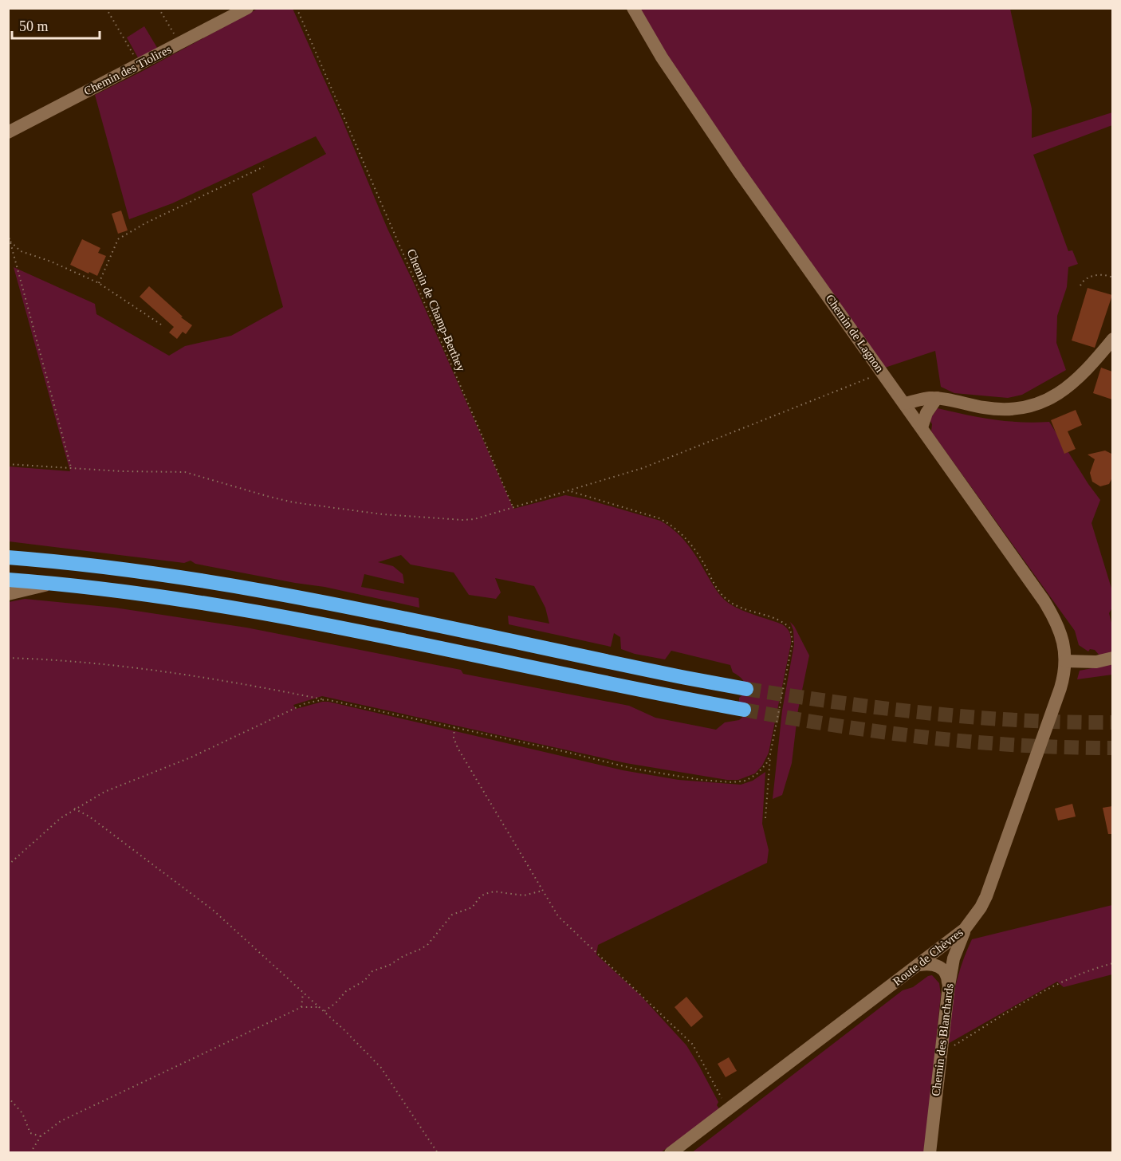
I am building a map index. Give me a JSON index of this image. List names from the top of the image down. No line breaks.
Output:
{"streets":{"street":["Chemin des Tiolires","Chemin de Lagnon","Route de Chèvres","Chemin des Blanchards"],"path":["Chemin de Champ-Berthey"]},"crossings":[["Chemin de Lagnon","Route de Chèvres"],["Route de Chèvres","Chemin des Blanchards"]],"scale_bar":"50 m"}
